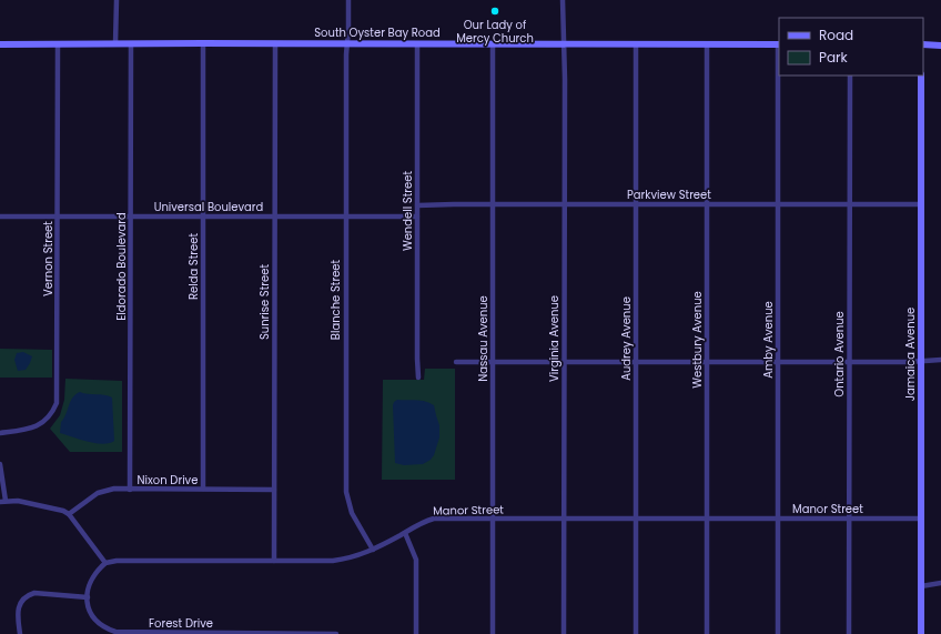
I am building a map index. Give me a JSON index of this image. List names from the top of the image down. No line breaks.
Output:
{"streets":{"main road":["South Oyster Bay Road","Jamaica Avenue"],"street":["Parkview Street","Universal Boulevard","Wendell Street","Vernon Street","Eldorado Boulevard","Relda Street","Blanche Street","Sunrise Street","Nassau Avenue","Virginia Avenue","Audrey Avenue","Westbury Avenue","Amby Avenue","Ontario Avenue","Nixon Drive","Manor Street","Forest Drive"]},"crossings":[["South Oyster Bay Road","Wendell Street"],["South Oyster Bay Road","Vernon Street"],["South Oyster Bay Road","Eldorado Boulevard"],["South Oyster Bay Road","Relda Street"],["South Oyster Bay Road","Blanche Street"],["South Oyster Bay Road","Sunrise Street"],["South Oyster Bay Road","Nassau Avenue"],["South Oyster Bay Road","Virginia Avenue"],["South Oyster Bay Road","Audrey Avenue"],["South Oyster Bay Road","Westbury Avenue"],["South Oyster Bay Road","Amby Avenue"],["Parkview Street","Wendell Street"],["Parkview Street","Nassau Avenue"],["Parkview Street","Virginia Avenue"],["Parkview Street","Audrey Avenue"],["Parkview Street","Westbury Avenue"],["Parkview Street","Amby Avenue"],["Parkview Street","Ontario Avenue"],["Parkview Street","Jamaica Avenue"],["Universal Boulevard","Wendell Street"],["Universal Boulevard","Vernon Street"],["Universal Boulevard","Eldorado Boulevard"],["Universal Boulevard","Relda Street"],["Universal Boulevard","Blanche Street"],["Universal Boulevard","Sunrise Street"],["Eldorado Boulevard","Nixon Drive"],["Relda Street","Nixon Drive"],["Blanche Street","Manor Street"],["Sunrise Street","Nixon Drive"],["Sunrise Street","Manor Street"],["Nassau Avenue","Manor Street"],["Virginia Avenue","Manor Street"],["Audrey Avenue","Manor Street"],["Westbury Avenue","Manor Street"],["Amby Avenue","Manor Street"],["Ontario Avenue","Manor Street"],["Jamaica Avenue","Manor Street"]],"places":["Our Lady of Mercy Church"],"legend":["Road","Park"]}
